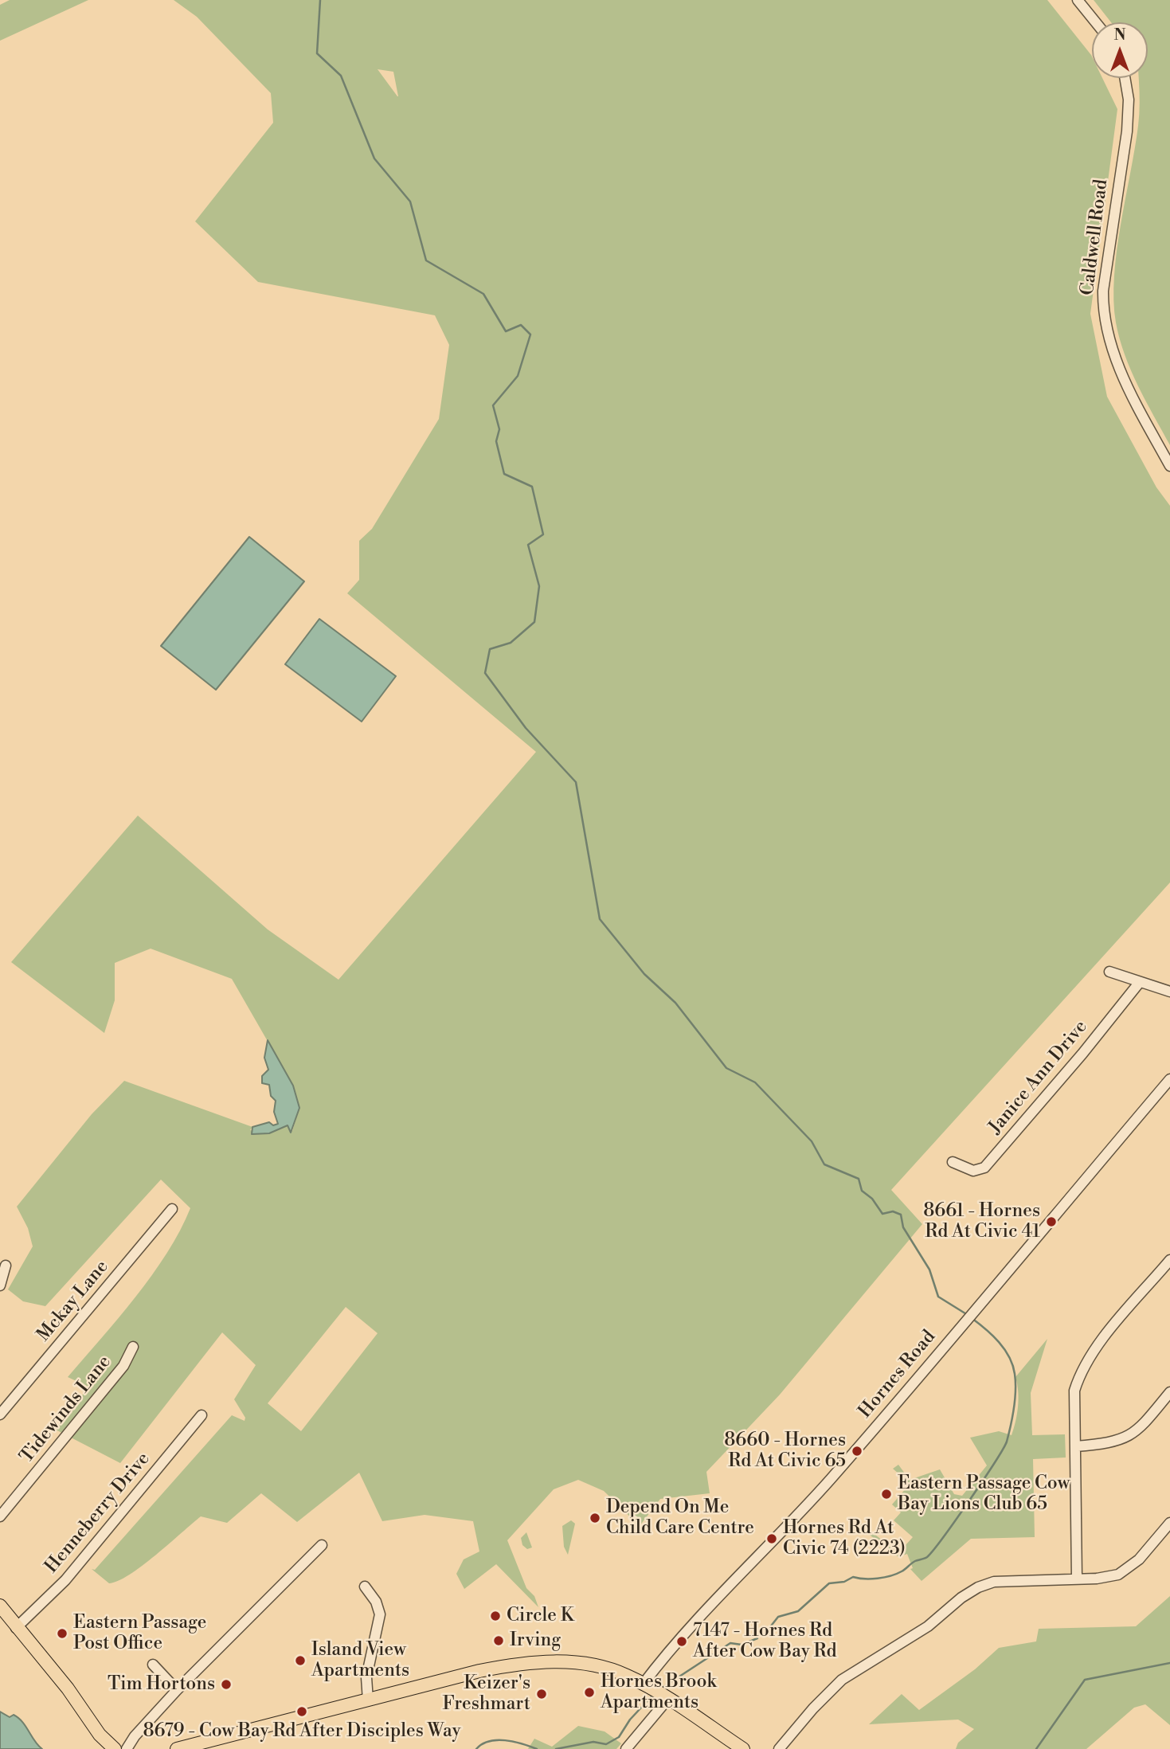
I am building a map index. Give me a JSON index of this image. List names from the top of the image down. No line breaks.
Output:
{"streets":{"street":["Caldwell Road","Janice Ann Drive","Mckay Lane","Hornes Road","Tidewinds Lane","Henneberry Drive"]},"places":["8661 - Hornes Rd At Civic 41","8660 - Hornes Rd At Civic 65","Eastern Passage Cow Bay Lions Club 65","Depend On Me Child Care Centre","Hornes Rd At Civic 74 (2223)","Circle K","Eastern Passage Post Office","Irving","7147 - Hornes Rd After Cow Bay Rd","Island View Apartments","Tim Hortons","Hornes Brook Apartments","Keizer's Freshmart","8679 - Cow Bay Rd After Disciples Way"],"north":"top"}
